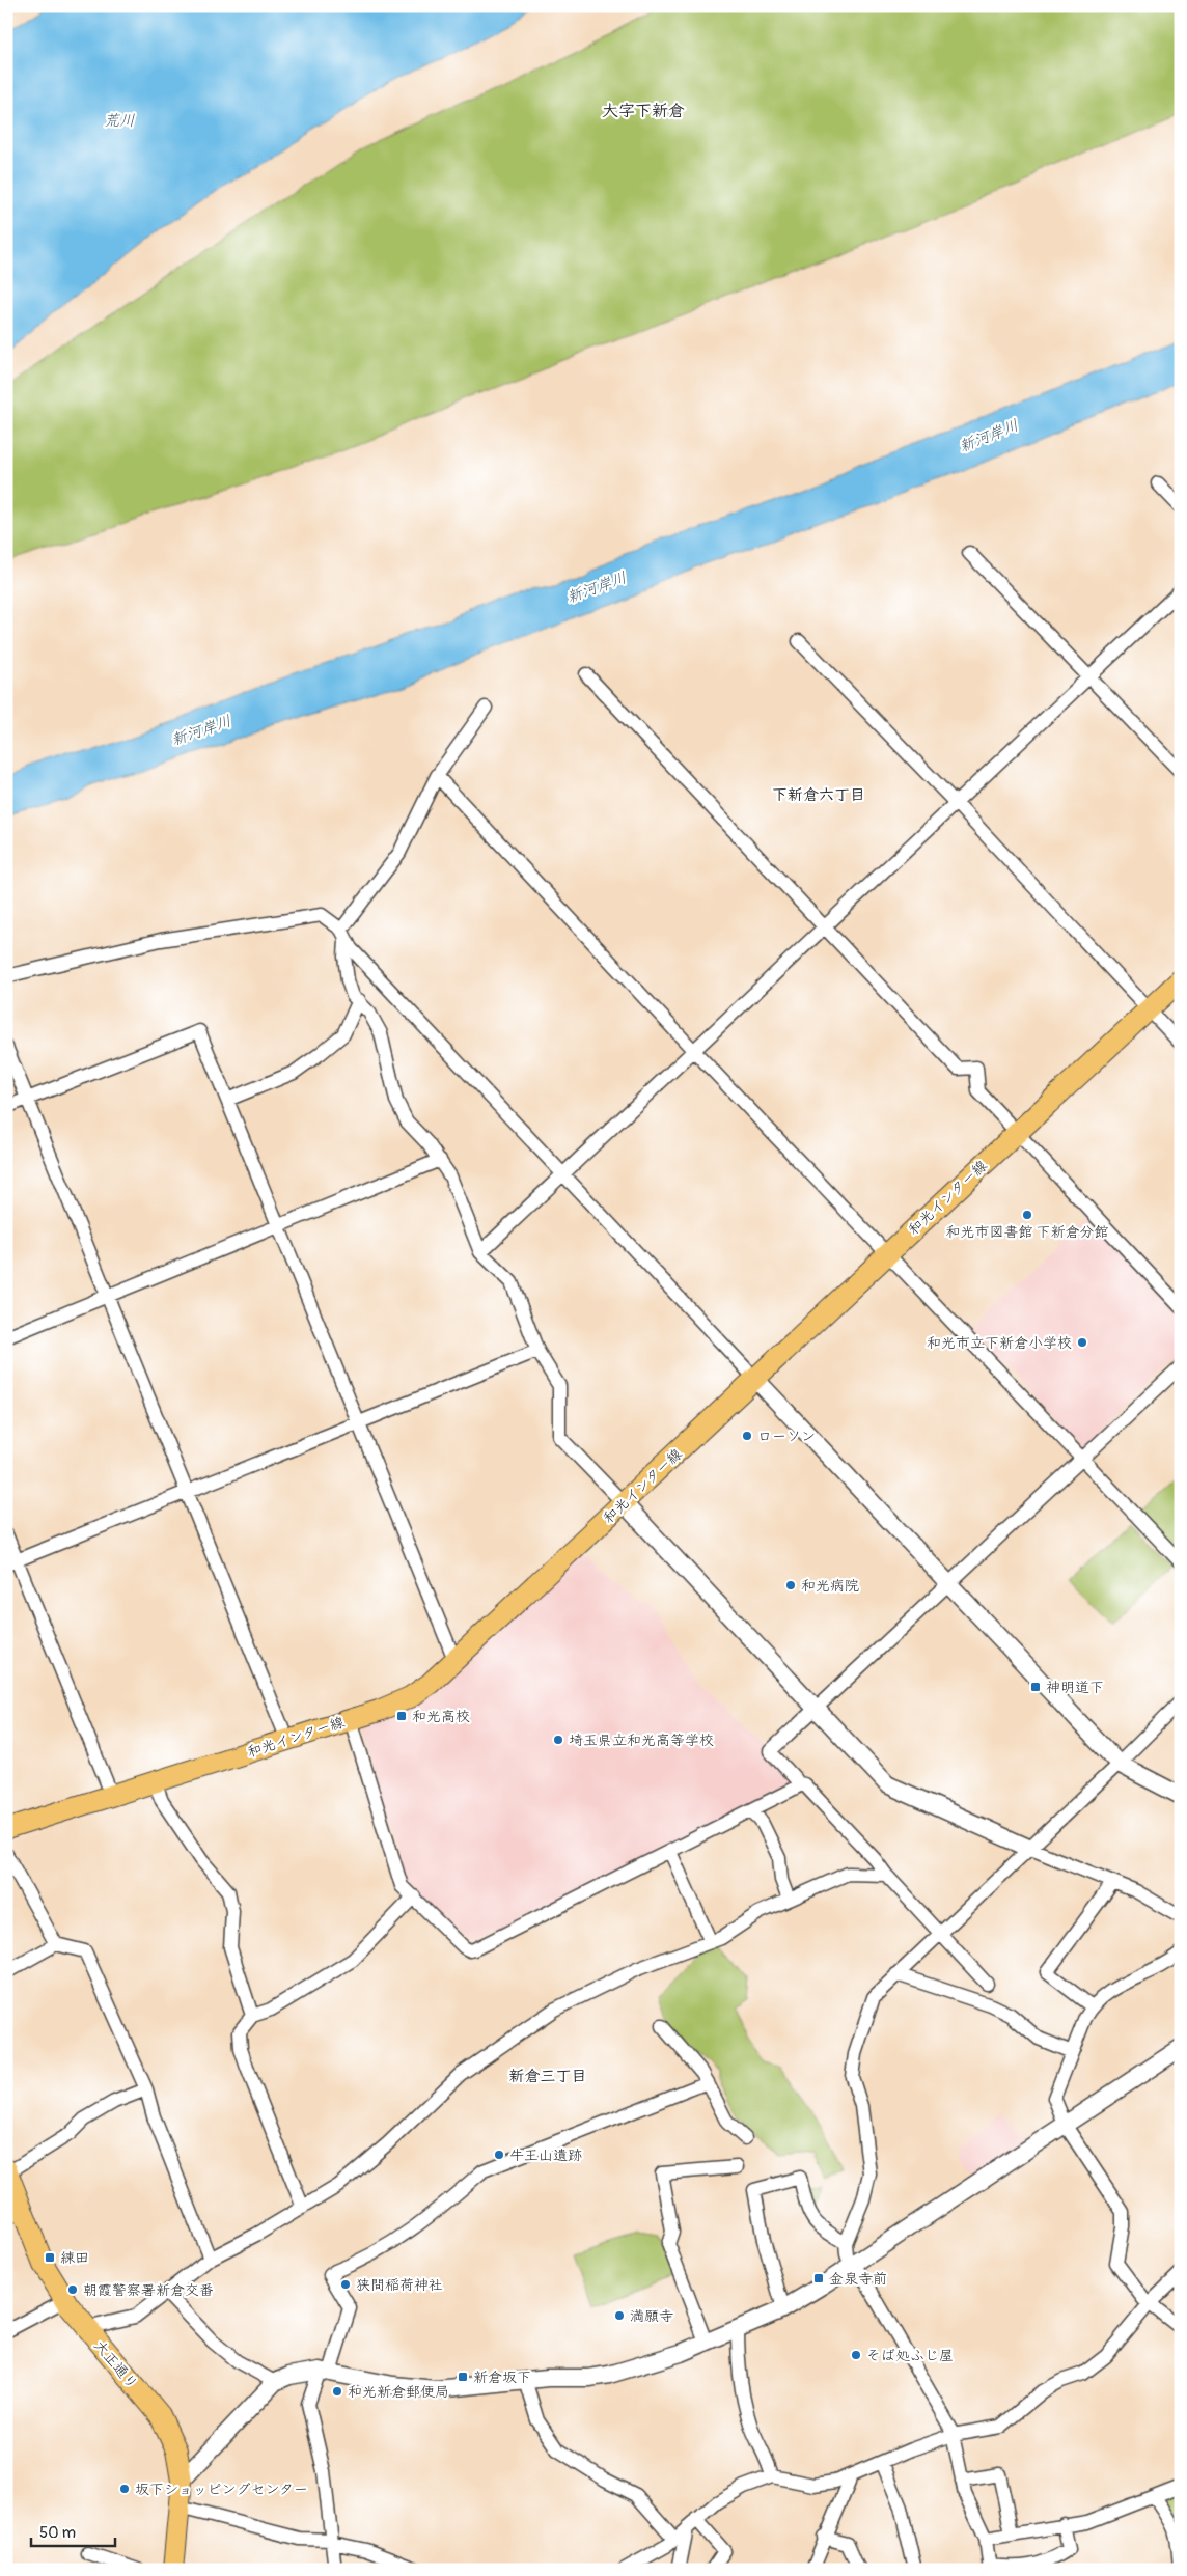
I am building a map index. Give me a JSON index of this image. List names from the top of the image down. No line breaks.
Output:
{"streets":{"main road":["和光インター線","大正通り"]},"districts":["大字下新倉","下新倉六丁目","新倉三丁目"],"water":["荒川","新河岸川"],"places":{"other":["和光市図書館 下新倉分館","和光市立下新倉小学校","ローソン","和光病院","埼玉県立和光高等学校","牛王山遺跡","狭間稲荷神社","朝霞警察署新倉交番","満願寺","そば処ふじ屋","和光新倉郵便局","坂下ショッピングセンター"],"transit":["神明道下","和光高校","練田","金泉寺前","新倉坂下"]},"scale_bar":"50 m"}
